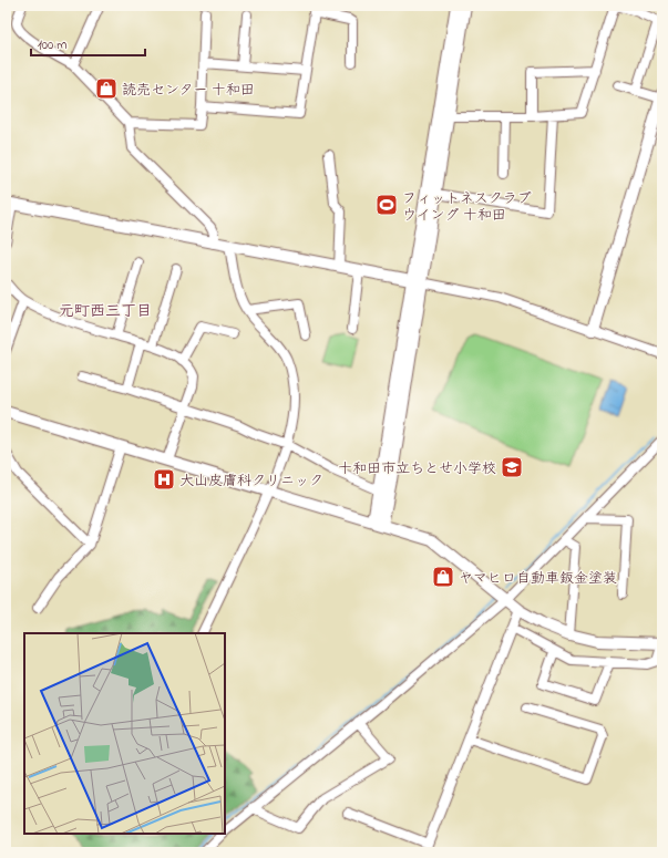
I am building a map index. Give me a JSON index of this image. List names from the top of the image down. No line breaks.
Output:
{"districts":["元町西三丁目"],"places":{"shop":["読売センター 十和田","ヤマヒロ自動車鈑金塗装"],"sports":["フィットネスクラブ ウイング 十和田"],"school or university":["十和田市立ちとせ小学校"],"hospital":["大山皮膚科クリニック"]},"scale_bar":"100 m"}
